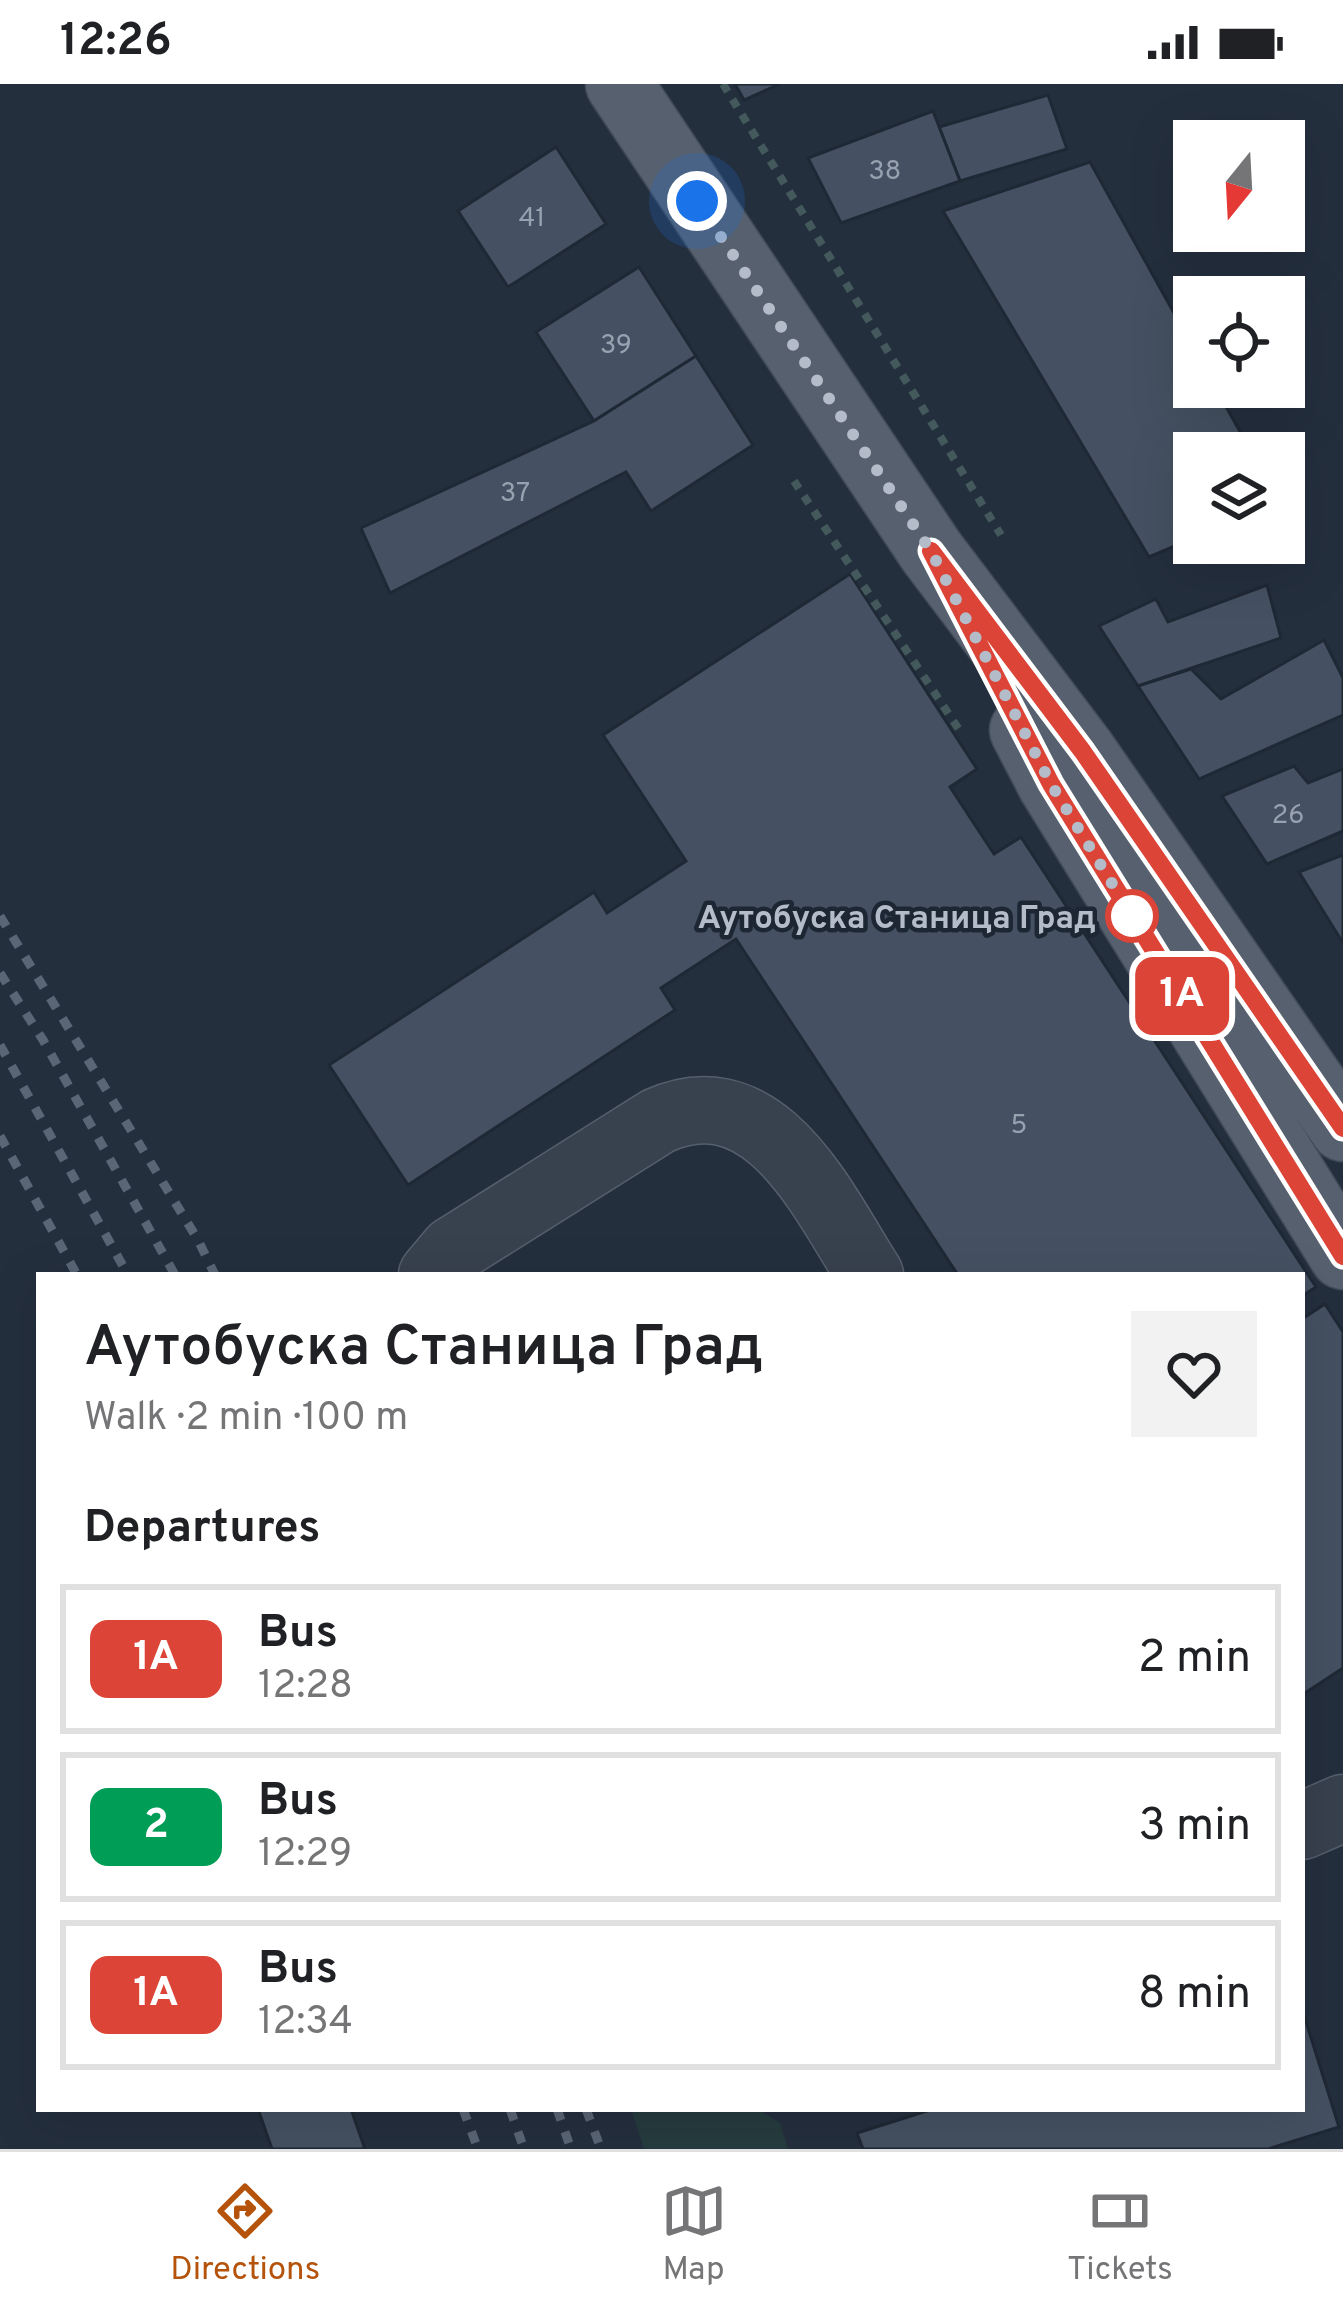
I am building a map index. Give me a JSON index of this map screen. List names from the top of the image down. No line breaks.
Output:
{"places":["Аутобуска Станица Град"],"lines":["bus line 1A"],"house_numbers":["38","41","39","37","26","5"],"north":"bottom","page":{"status":"12:26","on_map":"1A","heading":[["Аутобуска Станица Град","Walk · 2 min · 100 m"],"Departures"],"list":[{"mark":"1A","name":"Bus","note":"12:28","value":"2 min"},{"mark":"2","name":"Bus","note":"12:29","value":"3 min"},{"mark":"1A","name":"Bus","note":"12:34","value":"8 min"}],"tabs":["Directions","Map","Tickets"]}}
